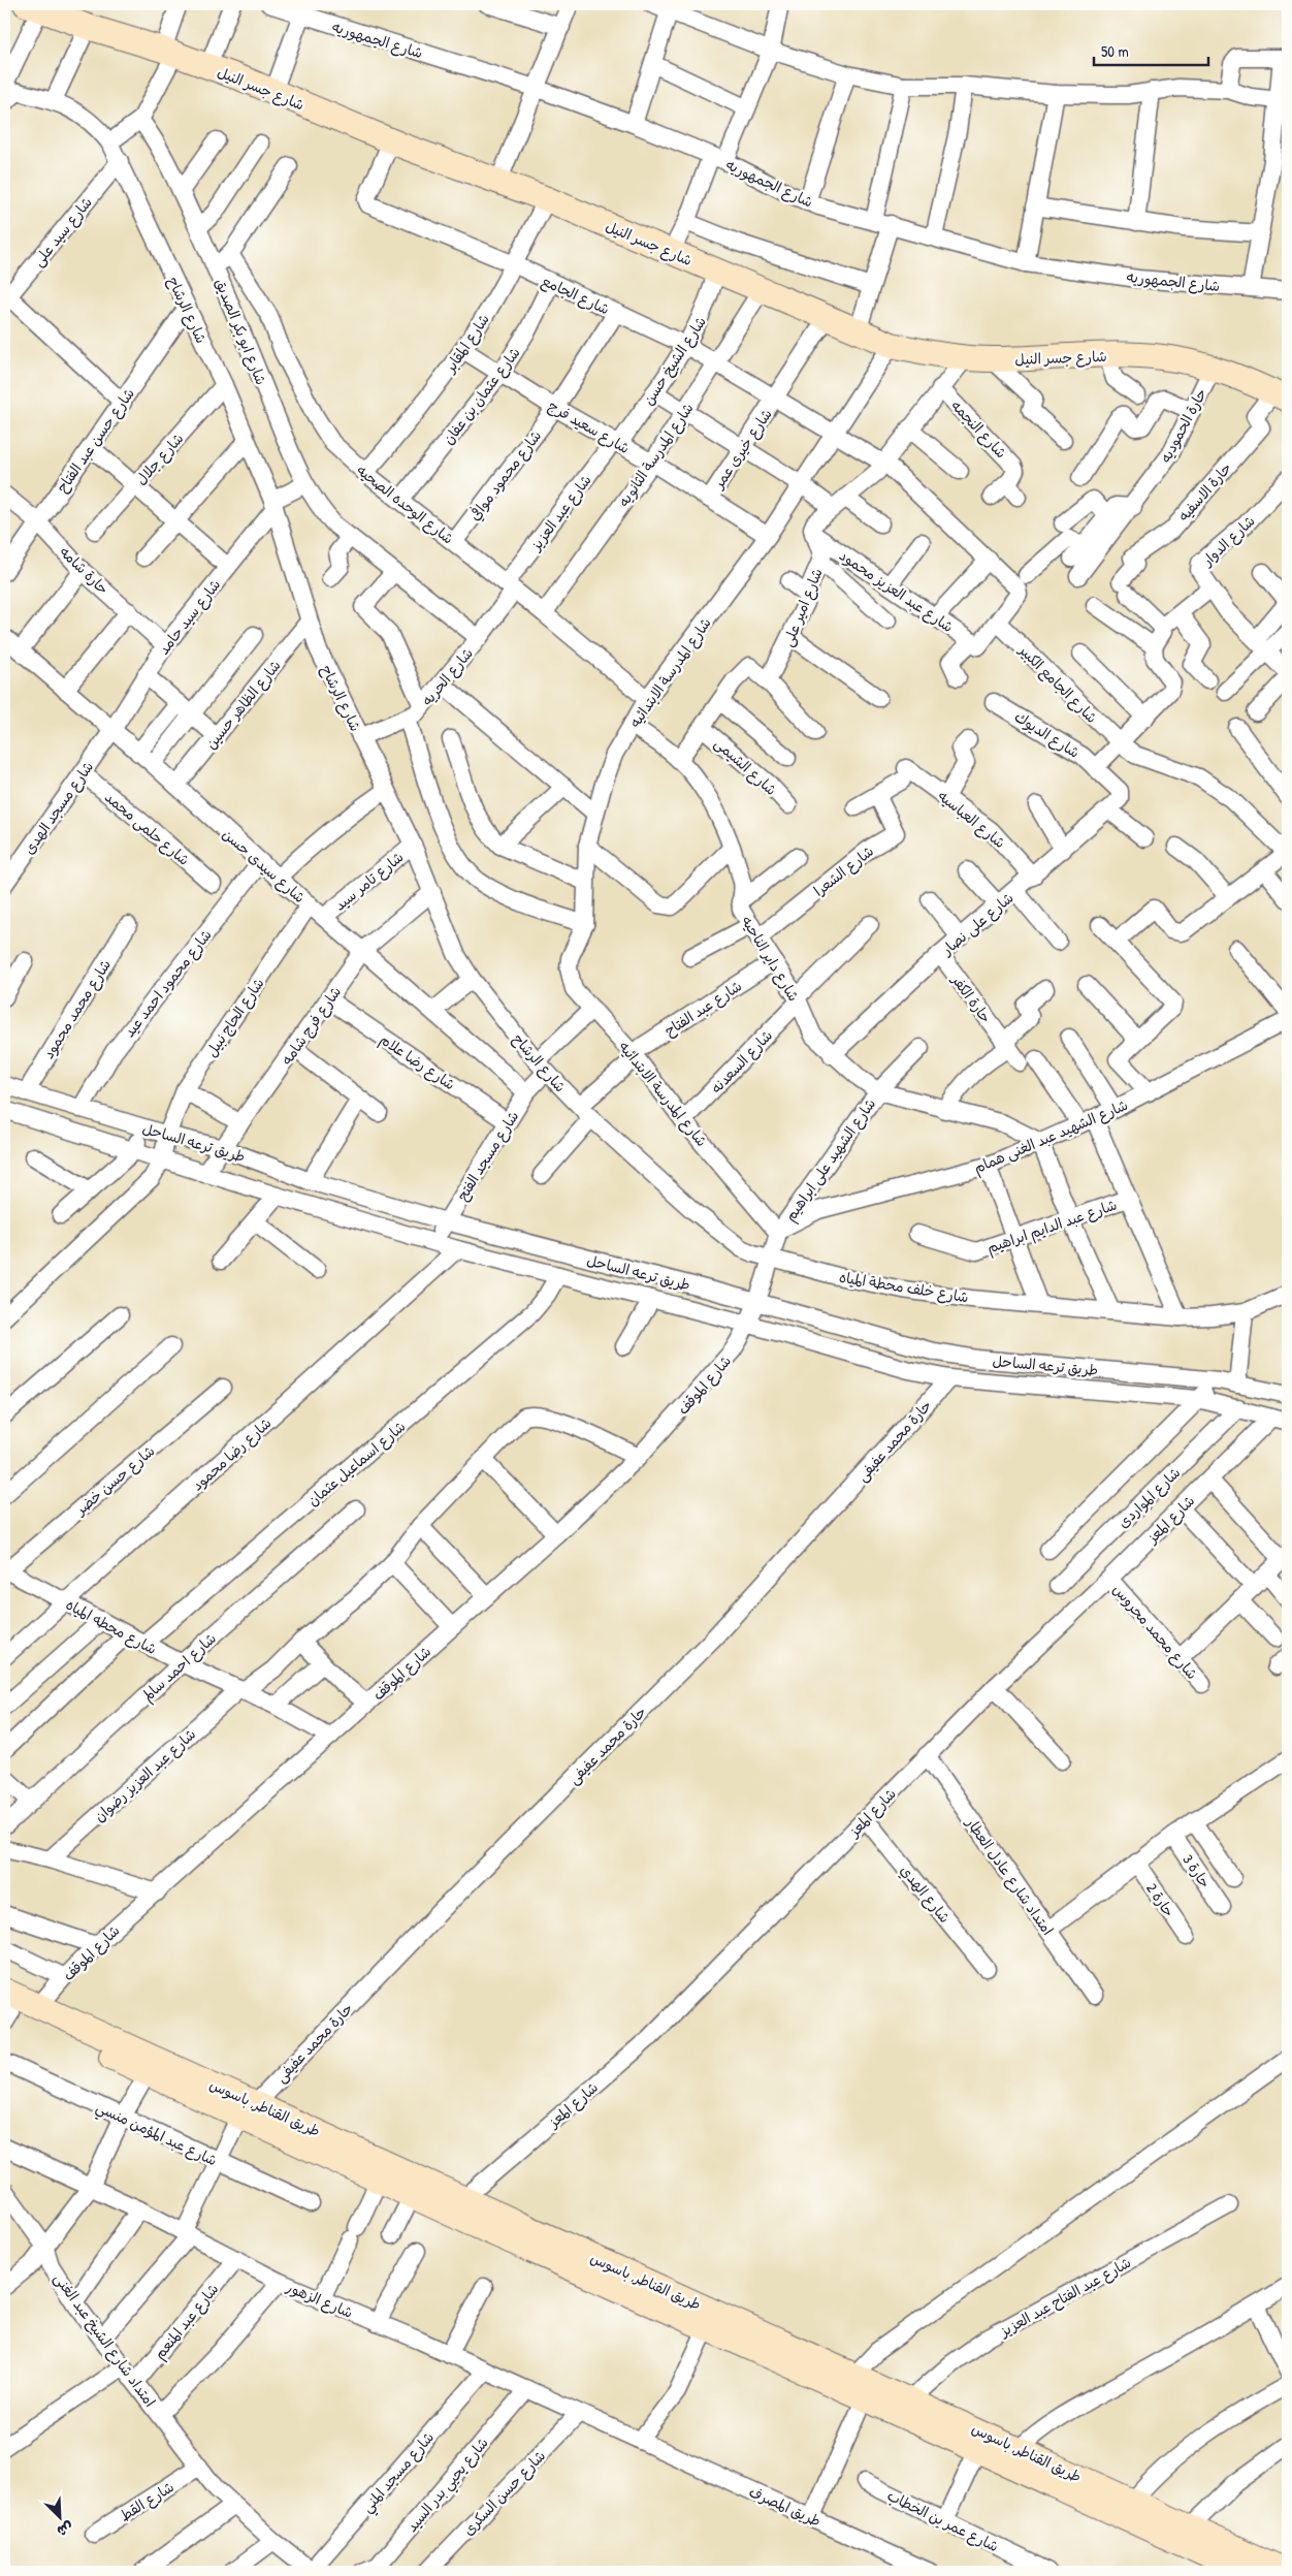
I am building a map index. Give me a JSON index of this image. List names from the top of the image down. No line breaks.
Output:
{"streets":{"main road":["شارع جسر النيل","طريق القناطر, باسوس"],"street":["شارع الجمهوريه","شارع سيد على","شارع الجامع","شارع الرشاح","شارع ابو بكر الصديق","شارع المقابر","شارع الشيخ حسن","شارع عثمان بن عفان","حارة الحموديه","شارع سعيد فرج","شارع النجمه","شارع حسن عبد الفتاح","شارع خيرى عمر","شارع المدرسة الثانويه","شارع جلال","شارع محمود موافي","حارة الاسفيه","شارع الوحده الصحيه","شارع عبد العزيز","شارع الدوار","حارة شامه","شارع عبد العزيز محمود","شارع امير على","شارع سيد حامد","شارع المدرسة الابتدائيه","شارع الحريه","شارع الجامع الكبير","شارع الظاهر حسين","شارع الديوك","شارع الشيمى","شارع مسجد الهدى","شارع العباسيه","شارع حلمى محمد","شارع سيدى حسن","شارع الشعرا","شارع تامر سيد","شارع على نصار","شارع داير الناحيه","شارع محمود احمد عيد","حارة الكفر","شارع عبد الفتاح","شارع محمد محمود","شارع الحاج نبيل","شارع فرج شامه","شارع رضا علام","شارع السعدنه","شارع الشهيد عبد الغنى همام","طريق ترعه الساحل","شارع مسجد الفتح","شارع الشهيد على ابراهيم","شارع عبد الدايم ابراهيم","شارع خلف محطة المياه","شارع الموقف","حارة محمد عفيفى","شارع رضا محمود","شارع اسماعيل عثمان","شارع حسن خضر","شارع المواردى","شارع المعز","شارع محطه المياه","شارع محمد محروس","شارع احمد سالم","شارع عبد العزيز رضوان","حارة 3","امتداد شارع عادل العطار","شارع الهدي","حارة 2","شارع عبد المؤمن منسي","شارع عبد الفتاح عبد العزيز","شارع الزهور","شارع عبد المنعم","امتداد شارع الشيخ عبد الغنى","شارع مسجد المني","شارع يحيي بدر السيد","شارع حسن السكرى","شارع القط","طريق المصرف","شارع عمر بن الخطاب"]},"crossings":[["شارع جسر النيل","شارع الجامع"],["شارع جسر النيل","شارع المقابر"],["شارع جسر النيل","شارع الشيخ حسن"],["شارع جسر النيل","حارة الحموديه"],["شارع جسر النيل","شارع خيرى عمر"],["شارع جسر النيل","شارع المدرسة الثانويه"],["شارع جسر النيل","حارة الاسفيه"],["شارع جسر النيل","شارع المدرسة الابتدائيه"],["شارع سيد على","شارع الرشاح"],["شارع الجامع","شارع المقابر"],["شارع الجامع","شارع الشيخ حسن"],["شارع الجامع","شارع عثمان بن عفان"],["شارع الجامع","شارع خيرى عمر"],["شارع الجامع","شارع المدرسة الثانويه"],["شارع الجامع","شارع محمود موافي"],["شارع الجامع","شارع المدرسة الابتدائيه"],["شارع الرشاح","شارع حسن عبد الفتاح"],["شارع الرشاح","شارع جلال"],["شارع الرشاح","شارع سيد حامد"],["شارع الرشاح","شارع الحريه"],["شارع الرشاح","شارع الظاهر حسين"],["شارع الرشاح","شارع تامر سيد"],["شارع الرشاح","شارع عبد الفتاح"],["شارع الرشاح","شارع فرج شامه"],["شارع الرشاح","شارع مسجد الفتح"],["شارع الرشاح","شارع خلف محطة المياه"],["شارع ابو بكر الصديق","شارع سيد حامد"],["شارع ابو بكر الصديق","شارع الحريه"],["شارع المقابر","شارع سعيد فرج"],["شارع المقابر","شارع الوحده الصحيه"],["شارع الشيخ حسن","شارع سعيد فرج"],["شارع الشيخ حسن","شارع عبد العزيز"],["شارع عثمان بن عفان","شارع سعيد فرج"],["شارع عثمان بن عفان","شارع الوحده الصحيه"],["شارع سعيد فرج","شارع خيرى عمر"],["شارع سعيد فرج","شارع المدرسة الثانويه"],["شارع سعيد فرج","شارع محمود موافي"],["شارع سعيد فرج","شارع عبد العزيز"],["شارع سعيد فرج","شارع المدرسة الابتدائيه"],["شارع حسن عبد الفتاح","حارة شامه"],["شارع المدرسة الثانويه","شارع الوحده الصحيه"],["شارع محمود موافي","شارع الوحده الصحيه"],["شارع الوحده الصحيه","شارع عبد العزيز"],["شارع الوحده الصحيه","شارع المدرسة الابتدائيه"],["شارع الوحده الصحيه","شارع الحريه"],["شارع عبد العزيز","شارع الحريه"],["حارة شامه","شارع سيد حامد"],["شارع عبد العزيز محمود","شارع امير على"],["شارع سيد حامد","شارع مسجد الهدى"],["شارع سيد حامد","شارع سيدى حسن"],["شارع المدرسة الابتدائيه","شارع داير الناحيه"],["شارع المدرسة الابتدائيه","شارع عبد الفتاح"],["شارع المدرسة الابتدائيه","شارع السعدنه"],["شارع المدرسة الابتدائيه","شارع الشهيد عبد الغنى همام"],["شارع المدرسة الابتدائيه","شارع مسجد الفتح"],["شارع المدرسة الابتدائيه","شارع الشهيد على ابراهيم"],["شارع الظاهر حسين","شارع سيدى حسن"],["شارع الديوك","شارع على نصار"],["شارع مسجد الهدى","شارع حلمى محمد"],["شارع مسجد الهدى","شارع سيدى حسن"],["شارع العباسيه","شارع الشعرا"],["شارع العباسيه","شارع على نصار"],["شارع سيدى حسن","شارع تامر سيد"],["شارع سيدى حسن","شارع محمود احمد عيد"],["شارع سيدى حسن","شارع الحاج نبيل"],["شارع سيدى حسن","شارع فرج شامه"],["شارع سيدى حسن","شارع مسجد الفتح"],["شارع الشعرا","شارع داير الناحيه"],["شارع على نصار","شارع داير الناحيه"],["شارع على نصار","حارة الكفر"],["شارع داير الناحيه","شارع عبد الفتاح"],["شارع داير الناحيه","شارع السعدنه"],["شارع داير الناحيه","شارع الشهيد عبد الغنى همام"],["شارع داير الناحيه","شارع الشهيد على ابراهيم"],["شارع محمود احمد عيد","طريق ترعه الساحل"],["حارة الكفر","شارع الشهيد عبد الغنى همام"],["حارة الكفر","شارع عبد الدايم ابراهيم"],["حارة الكفر","شارع خلف محطة المياه"],["شارع محمد محمود","طريق ترعه الساحل"],["شارع الحاج نبيل","طريق ترعه الساحل"],["شارع فرج شامه","شارع رضا علام"],["شارع فرج شامه","طريق ترعه الساحل"],["شارع رضا علام","شارع مسجد الفتح"],["شارع الشهيد عبد الغنى همام","شارع الشهيد على ابراهيم"],["طريق ترعه الساحل","شارع مسجد الفتح"],["طريق ترعه الساحل","شارع الموقف"],["طريق ترعه الساحل","حارة محمد عفيفى"],["طريق ترعه الساحل","شارع رضا محمود"],["طريق ترعه الساحل","شارع اسماعيل عثمان"],["طريق ترعه الساحل","شارع المواردى"],["طريق ترعه الساحل","شارع المعز"],["شارع الموقف","شارع محطه المياه"],["شارع الموقف","شارع عبد العزيز رضوان"],["شارع الموقف","طريق القناطر, باسوس"],["حارة محمد عفيفى","طريق القناطر, باسوس"],["حارة محمد عفيفى","شارع عبد المؤمن منسي"],["حارة محمد عفيفى","شارع الزهور"],["حارة محمد عفيفى","امتداد شارع الشيخ عبد الغنى"],["شارع رضا محمود","شارع محطه المياه"],["شارع اسماعيل عثمان","شارع محطه المياه"],["شارع حسن خضر","شارع محطه المياه"],["شارع المعز","شارع محمد محروس"],["شارع المعز","امتداد شارع عادل العطار"],["شارع المعز","شارع الهدي"],["شارع المعز","طريق القناطر, باسوس"],["شارع محطه المياه","شارع احمد سالم"],["شارع محطه المياه","شارع عبد العزيز رضوان"],["طريق القناطر, باسوس","شارع عبد الفتاح عبد العزيز"],["شارع الزهور","شارع عبد المنعم"],["شارع الزهور","شارع مسجد المني"],["شارع الزهور","شارع يحيي بدر السيد"],["شارع الزهور","شارع حسن السكرى"],["شارع الزهور","طريق المصرف"],["شارع عبد المنعم","امتداد شارع الشيخ عبد الغنى"],["امتداد شارع الشيخ عبد الغنى","شارع مسجد المني"],["امتداد شارع الشيخ عبد الغنى","شارع القط"]],"scale_bar":"50 m","north":"bottom right"}
